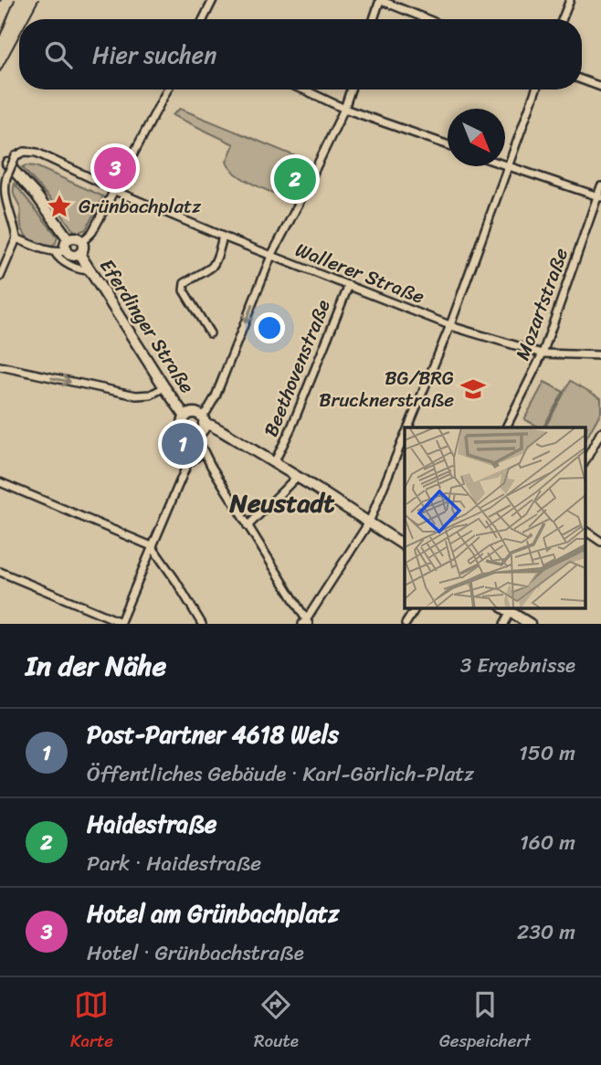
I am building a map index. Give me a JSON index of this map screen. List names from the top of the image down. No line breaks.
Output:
{"streets":{"main road":["Eferdinger Straße"],"street":["Wallerer Straße","Mozartstraße","Beethovenstraße"]},"crossings":[["Wallerer Straße","Mozartstraße"],["Wallerer Straße","Beethovenstraße"]],"districts":["Neustadt"],"places":{"place":["Grünbachplatz"],"school or university":["BG/BRG Brucknerstraße"]},"north":"bottom right","page":{"search":"Hier suchen","pins":["3","2","1"],"heading":["In der Nähe","3 Ergebnisse"],"list":[{"mark":"1","name":"Post-Partner 4618 Wels","note":"Öffentliches Gebäude · Karl-Görlich-Platz","value":"150 m"},{"mark":"2","name":"Haidestraße","note":"Park · Haidestraße","value":"160 m"},{"mark":"3","name":"Hotel am Grünbachplatz","note":"Hotel · Grünbachstraße","value":"230 m"}],"nav":["Karte","Route","Gespeichert"]}}
